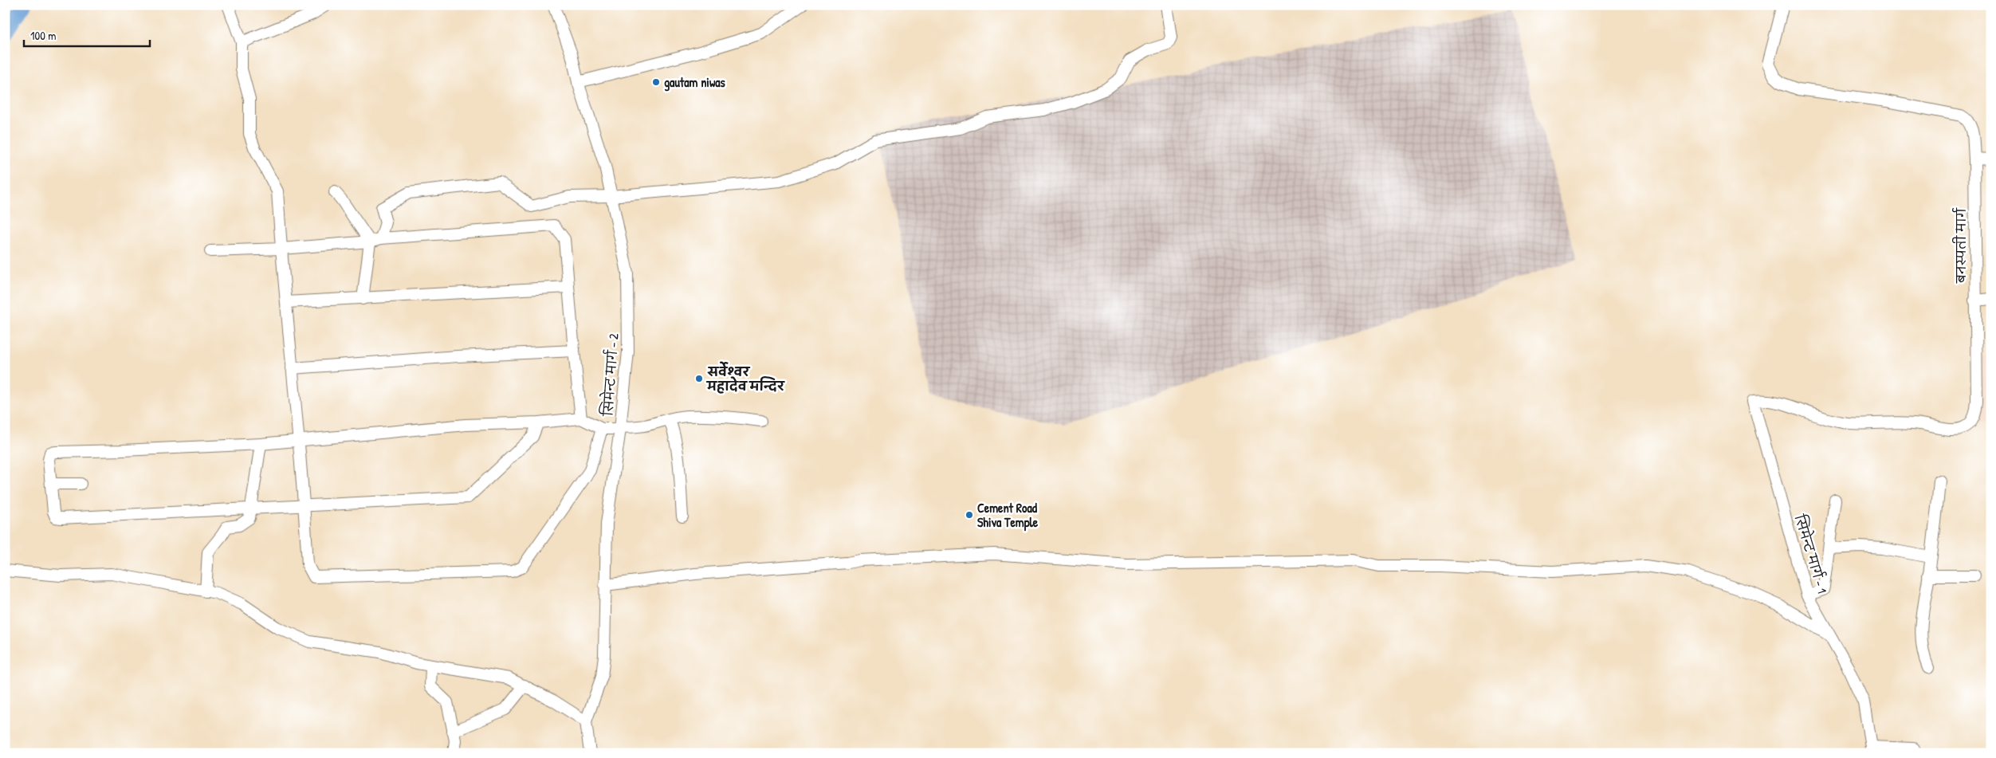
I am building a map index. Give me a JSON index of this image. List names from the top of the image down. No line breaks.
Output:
{"streets":{"street":["बनस्पती मार्ग","सिमेन्ट मार्ग - 2","सिमेन्ट मार्ग - 1"]},"crossings":[["बनस्पती मार्ग","सिमेन्ट मार्ग - 1"]],"places":["gautam niwas","सर्वेश्वर महादेव मन्दिर","Cement Road Shiva Temple"],"scale_bar":"100 m"}
